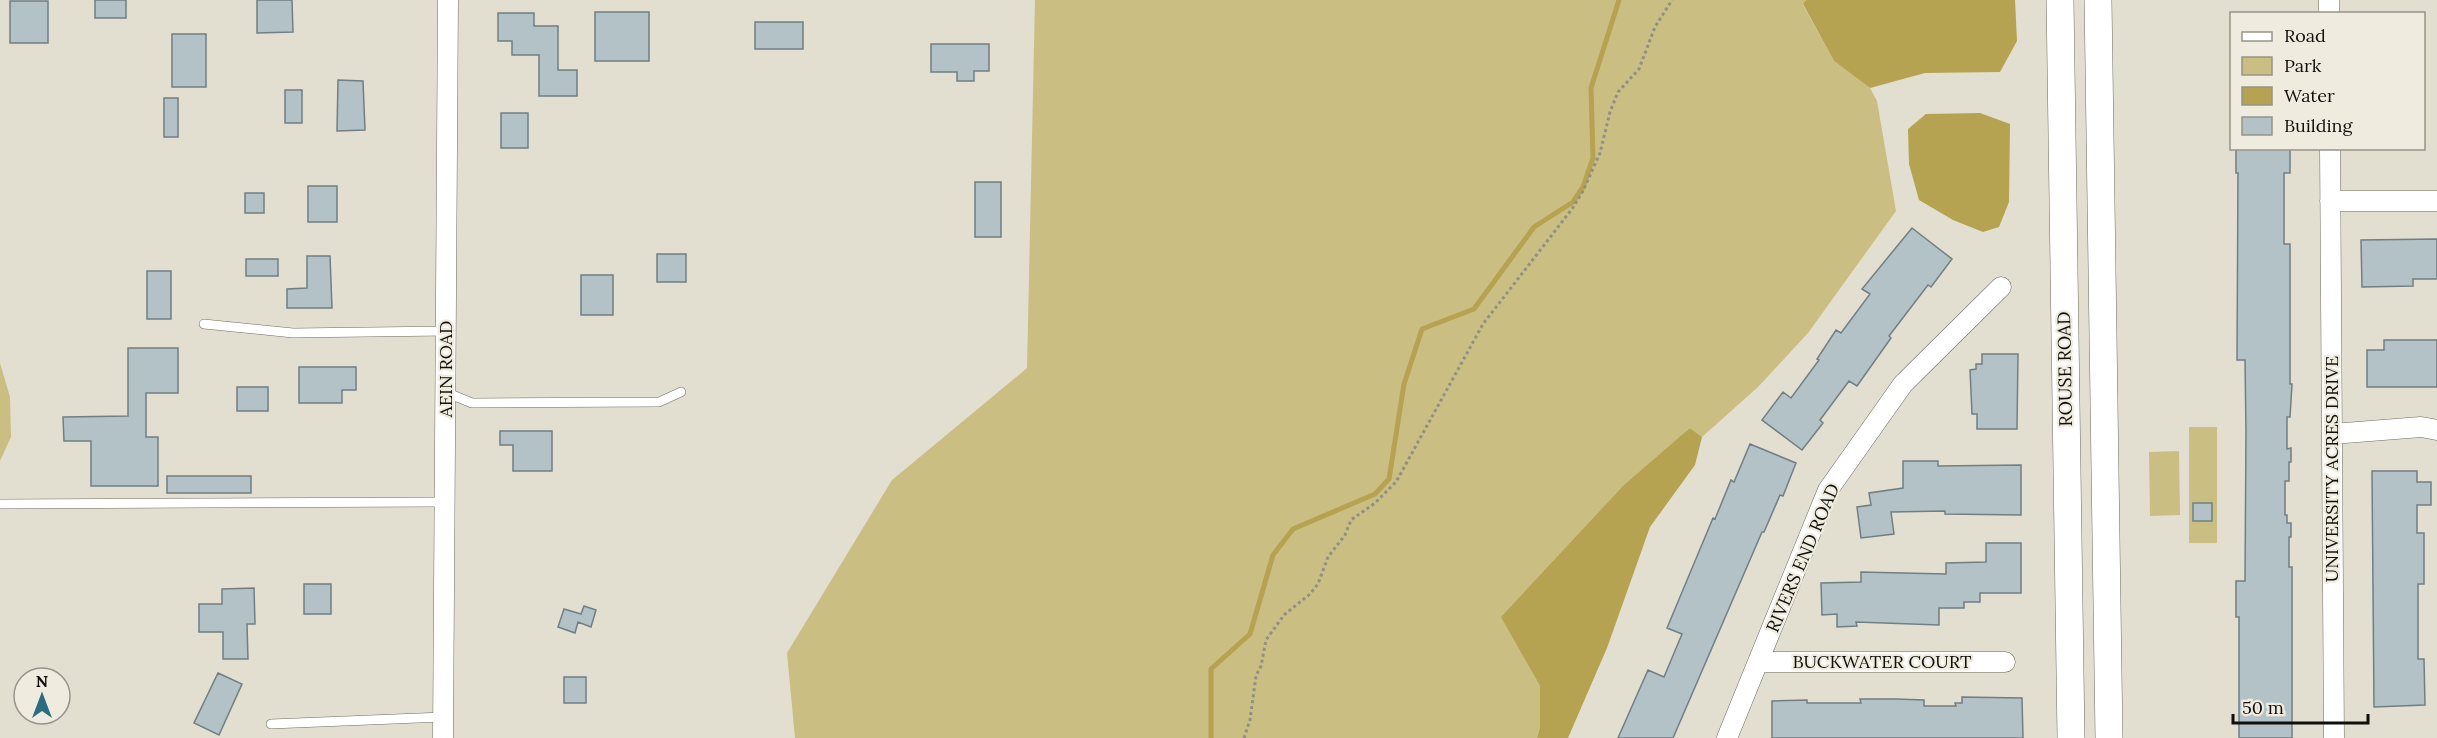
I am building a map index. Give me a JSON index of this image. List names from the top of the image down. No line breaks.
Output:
{"streets":{"street":["AEIN ROAD","ROUSE ROAD","UNIVERSITY ACRES DRIVE","RIVERS END ROAD","BUCKWATER COURT"]},"crossings":[["RIVERS END ROAD","BUCKWATER COURT"]],"legend":["Road","Park","Water","Building"],"scale_bar":"50 m","north":"top"}
